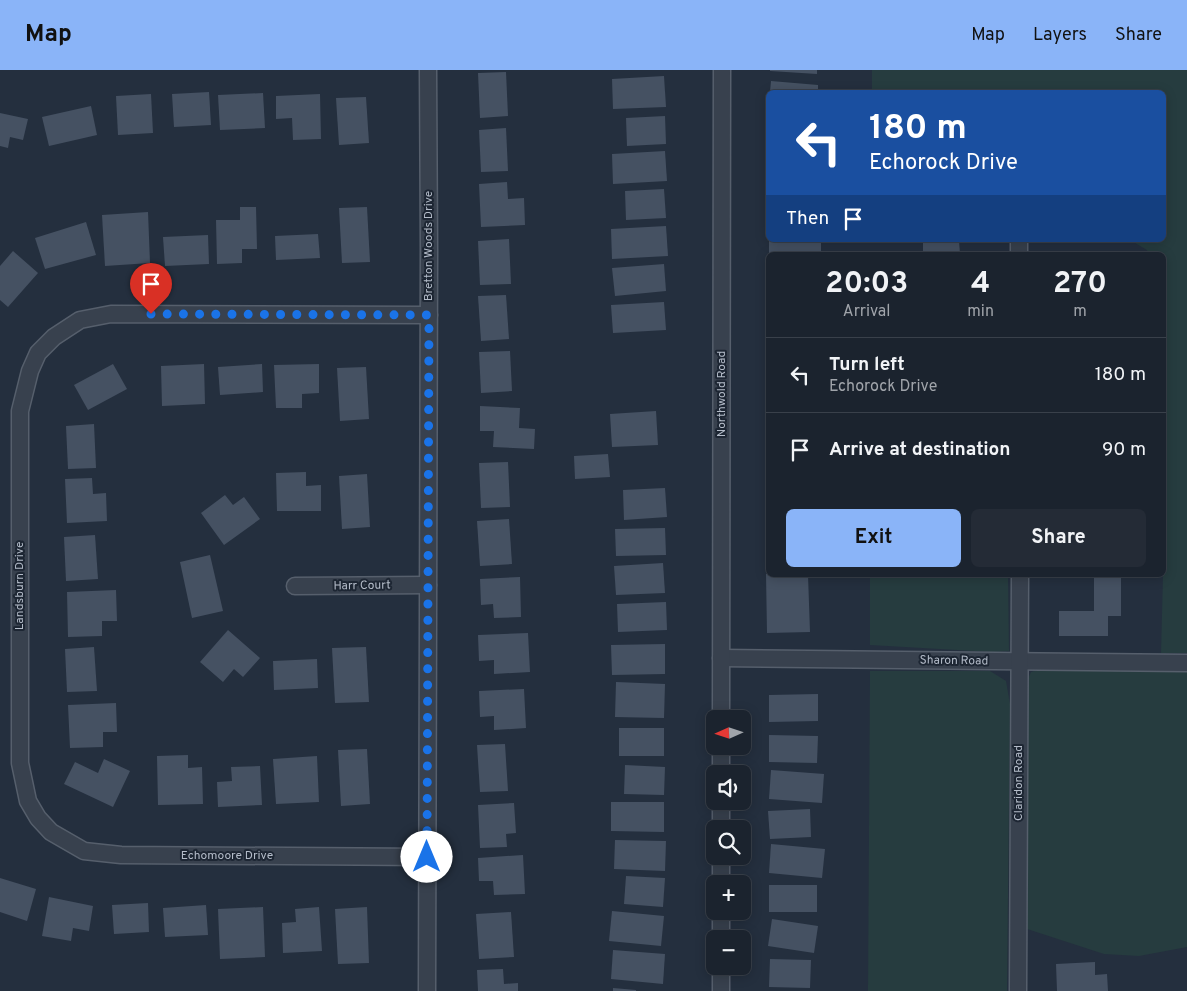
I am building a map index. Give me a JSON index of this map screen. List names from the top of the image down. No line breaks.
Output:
{"streets":{"street":["Bretton Woods Drive","Northwold Road","Landsburn Drive","Harr Court","Sharon Road","Claridon Road","Echomoore Drive"]},"crossings":[["Bretton Woods Drive","Landsburn Drive"],["Bretton Woods Drive","Harr Court"],["Bretton Woods Drive","Echomoore Drive"],["Northwold Road","Sharon Road"],["Landsburn Drive","Echomoore Drive"],["Sharon Road","Claridon Road"]],"north":"left","page":{"header":"Map","nav":["Map","Layers","Share"],"turn":["180 m","Echorock Drive"],"then":"Then","eta":["20:03","Arrival","4","min","270","m"],"list":[{"name":"Turn left","note":"Echorock Drive","value":"180 m"},{"name":"Arrive at destination","value":"90 m"}],"buttons":["Exit","Share"],"map_buttons":["+","−"]}}
